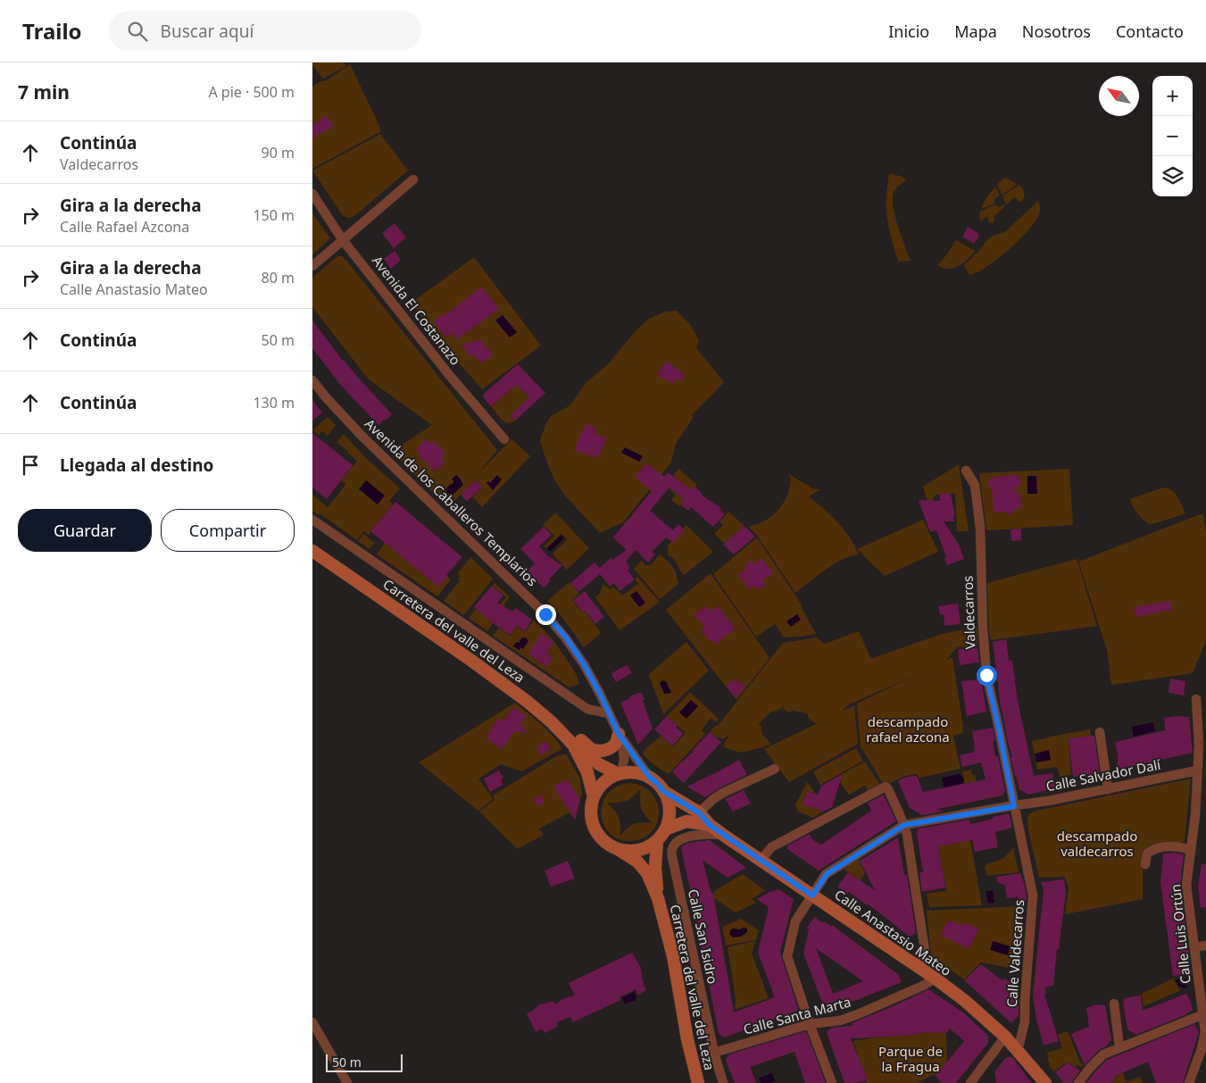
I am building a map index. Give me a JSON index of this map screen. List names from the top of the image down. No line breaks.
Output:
{"streets":{"main road":["Carretera del valle del Leza","Calle Anastasio Mateo"],"street":["Avenida El Costanazo","Avenida de los Caballeros Templarios","Valdecarros","Calle Salvador Dalí","Calle Luis Ortún","Calle San Isidro","Calle Valdecarros","Calle Santa Marta"]},"crossings":[["Valdecarros","Calle Salvador Dalí"],["Valdecarros","Calle Valdecarros"],["Calle Salvador Dalí","Calle Luis Ortún"],["Calle Salvador Dalí","Calle Valdecarros"],["Calle Anastasio Mateo","Calle San Isidro"],["Calle Anastasio Mateo","Calle Valdecarros"],["Calle Anastasio Mateo","Calle Santa Marta"],["Calle San Isidro","Calle Santa Marta"]],"parks":["descampado rafael azcona","descampado valdecarros","Parque de la Fragua"],"scale_bar":"50 m","north":"top left","page":{"header":"Trailo","search":"Buscar aquí","nav":["Inicio","Mapa","Nosotros","Contacto"],"heading":["7 min","A pie · 500 m"],"map_buttons":["+","−"],"list":[["Continúa","Valdecarros","90 m"],["Gira a la derecha","Calle Rafael Azcona","150 m"],["Gira a la derecha","Calle Anastasio Mateo","80 m"],["Continúa","50 m"],["Continúa","130 m"],"Llegada al destino"],"buttons":["Guardar","Compartir"],"scale":"50 m"}}
